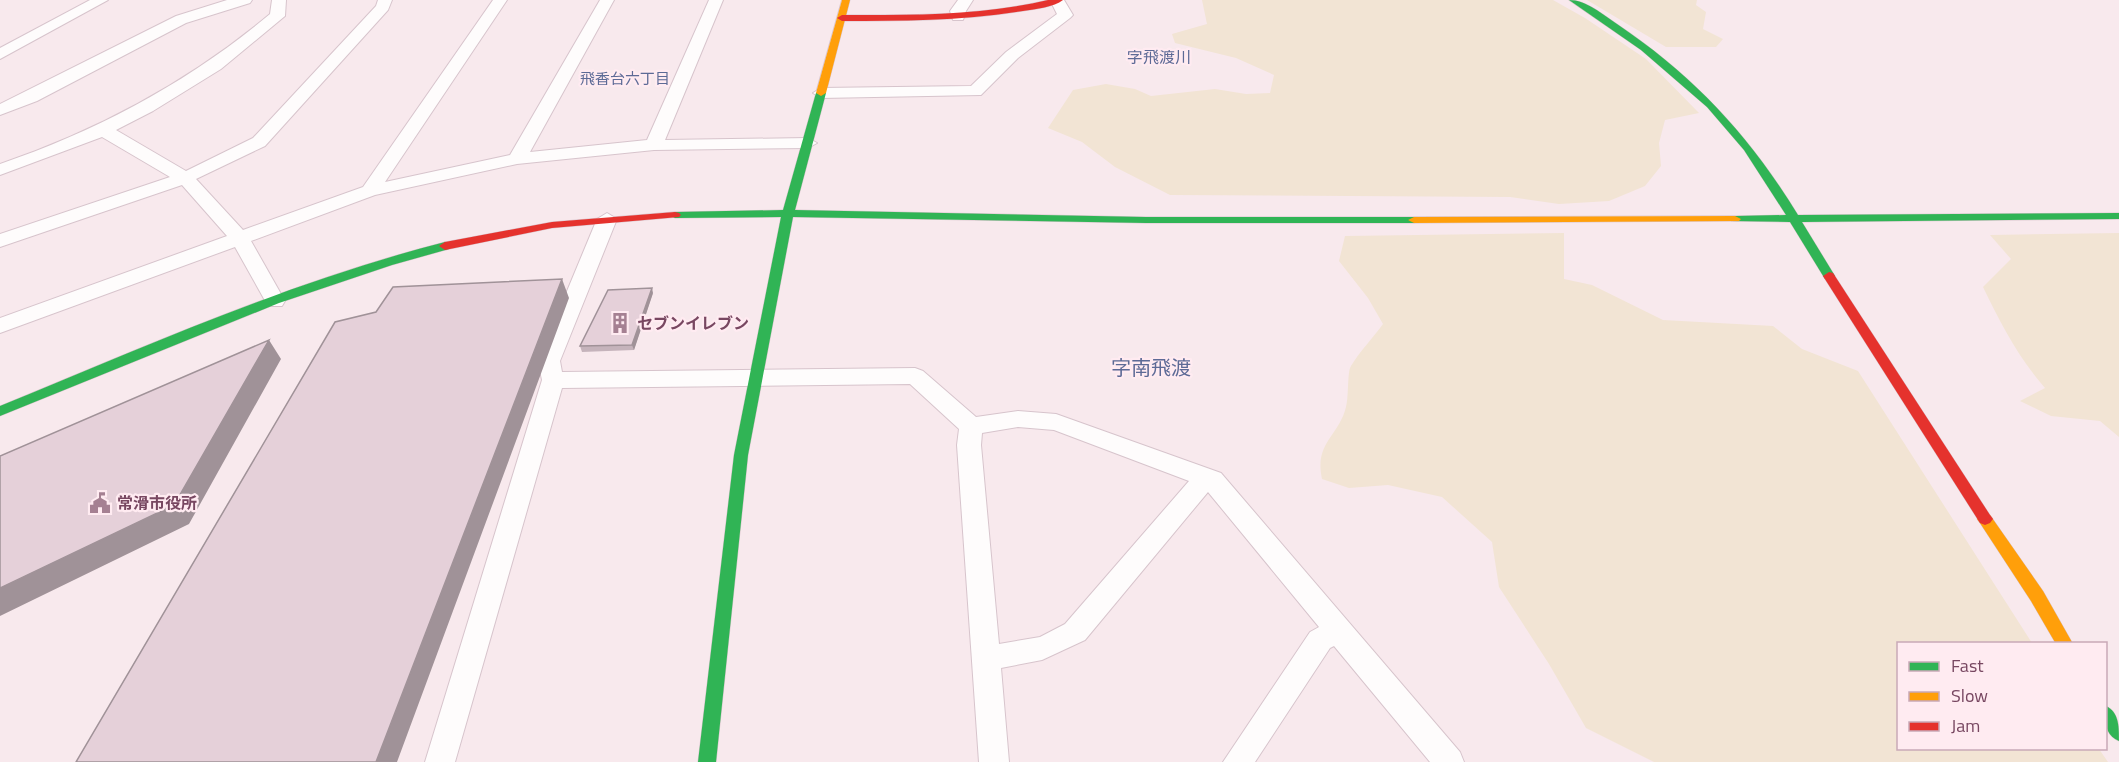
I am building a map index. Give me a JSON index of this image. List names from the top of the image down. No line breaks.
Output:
{"districts":["字飛渡川","飛香台六丁目","字南飛渡"],"places":{"building":["セブンイレブン"],"public building":["常滑市役所"]},"legend":["Fast","Slow","Jam"]}
